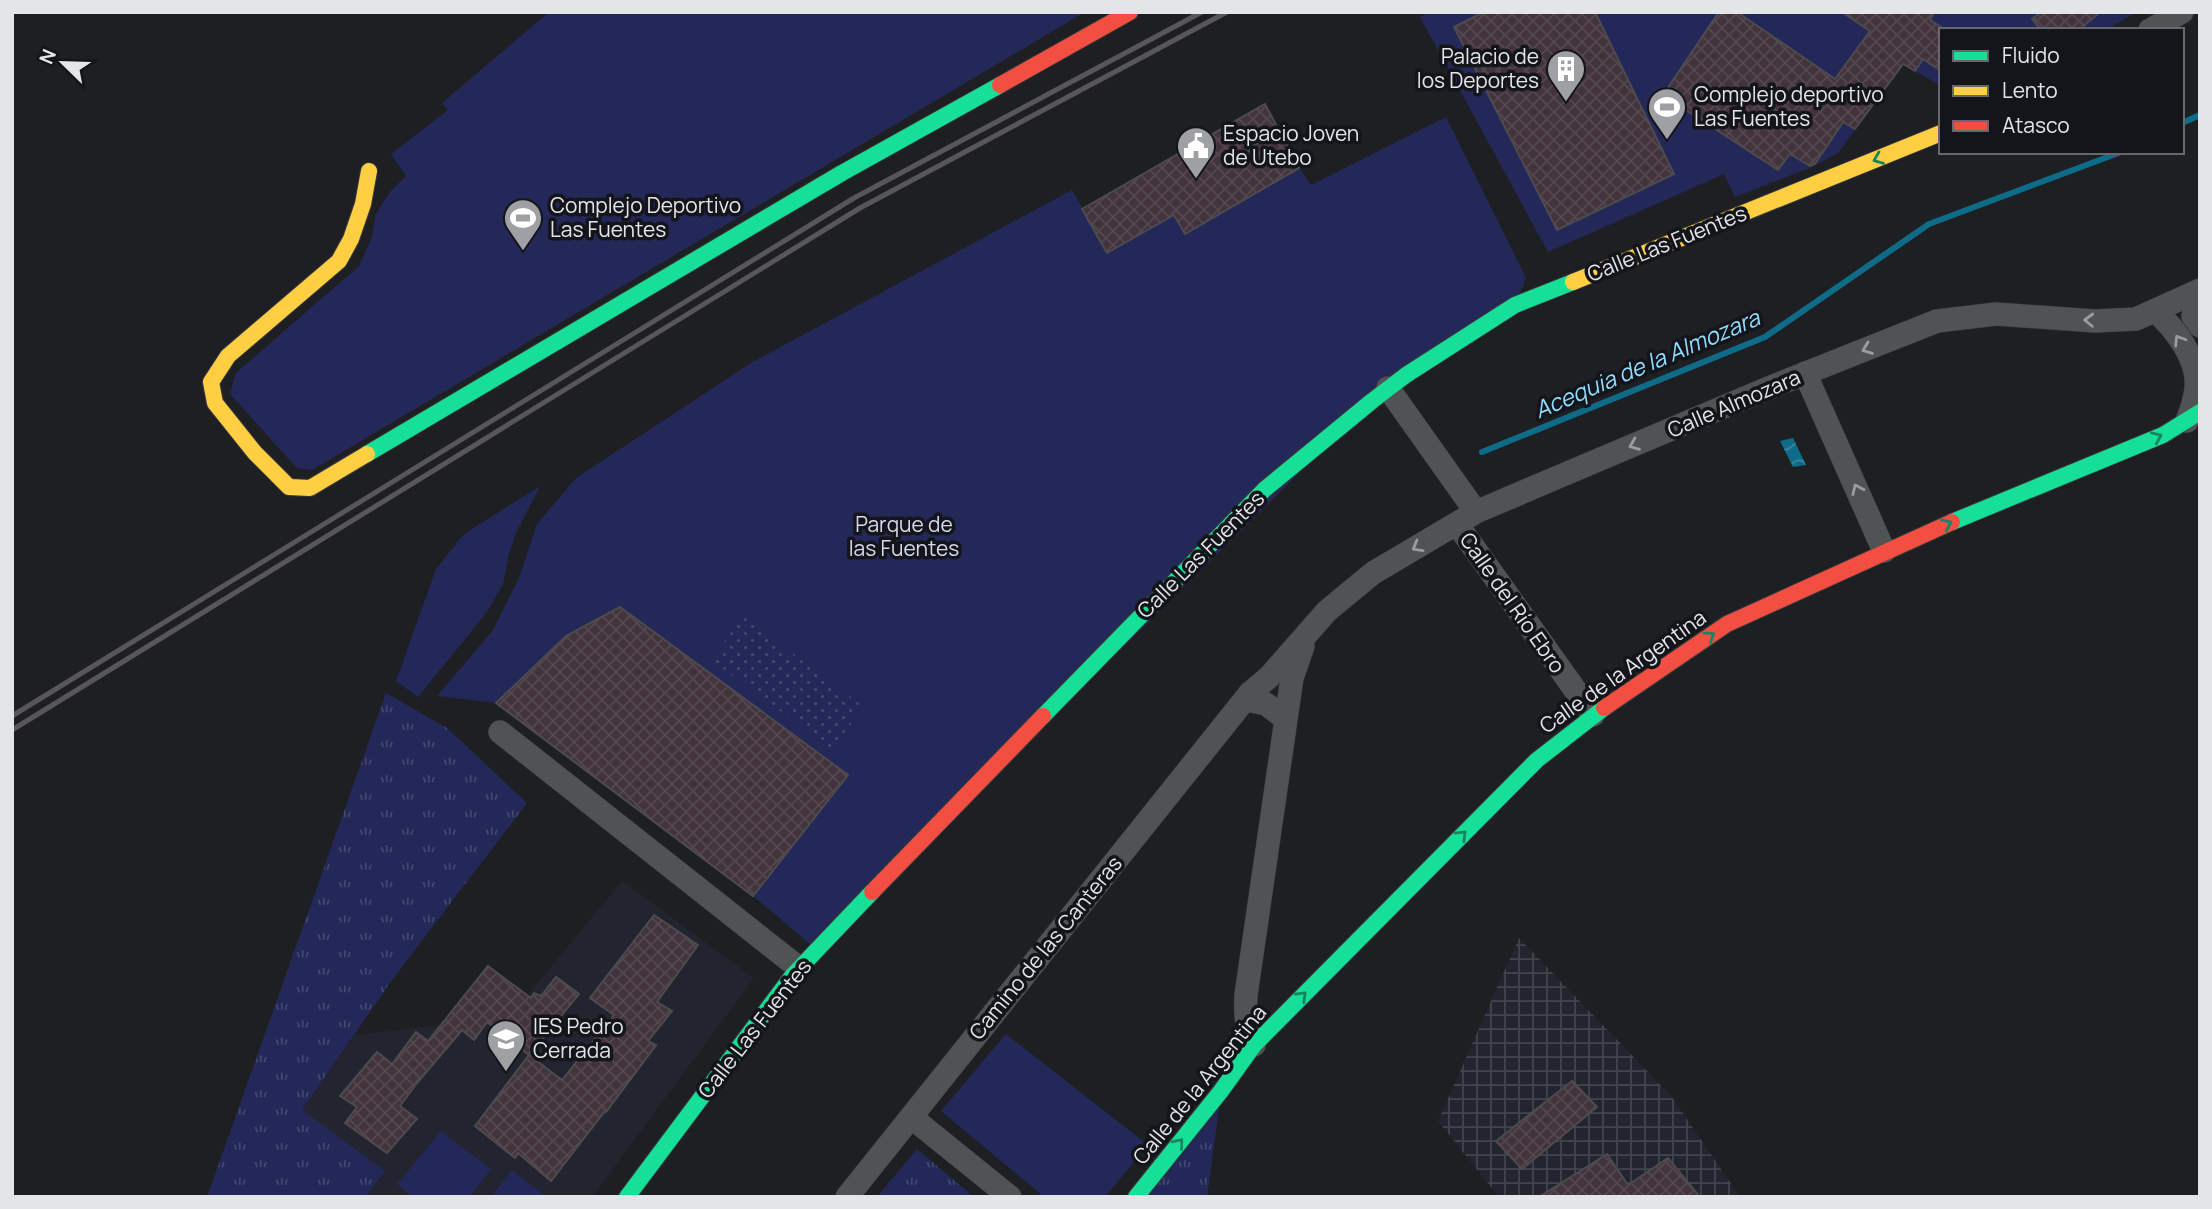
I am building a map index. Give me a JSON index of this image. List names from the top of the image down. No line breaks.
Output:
{"streets":{"street":["Calle Las Fuentes","Calle Almozara","Calle del Río Ebro","Calle de la Argentina","Camino de las Canteras"]},"crossings":[["Calle Las Fuentes","Calle del Río Ebro"],["Calle Almozara","Calle del Río Ebro"],["Calle Almozara","Camino de las Canteras"],["Calle del Río Ebro","Calle de la Argentina"]],"one_way":["Calle Las Fuentes","Calle Almozara","Calle de la Argentina"],"water":["Acequia de la Almozara"],"parks":["Parque de las Fuentes"],"places":{"building":["Palacio de los Deportes"],"sports":["Complejo deportivo Las Fuentes","Complejo Deportivo Las Fuentes"],"public building":["Espacio Joven de Utebo"],"school or university":["IES Pedro Cerrada"]},"legend":["Fluido","Lento","Atasco"],"north":"top left"}
